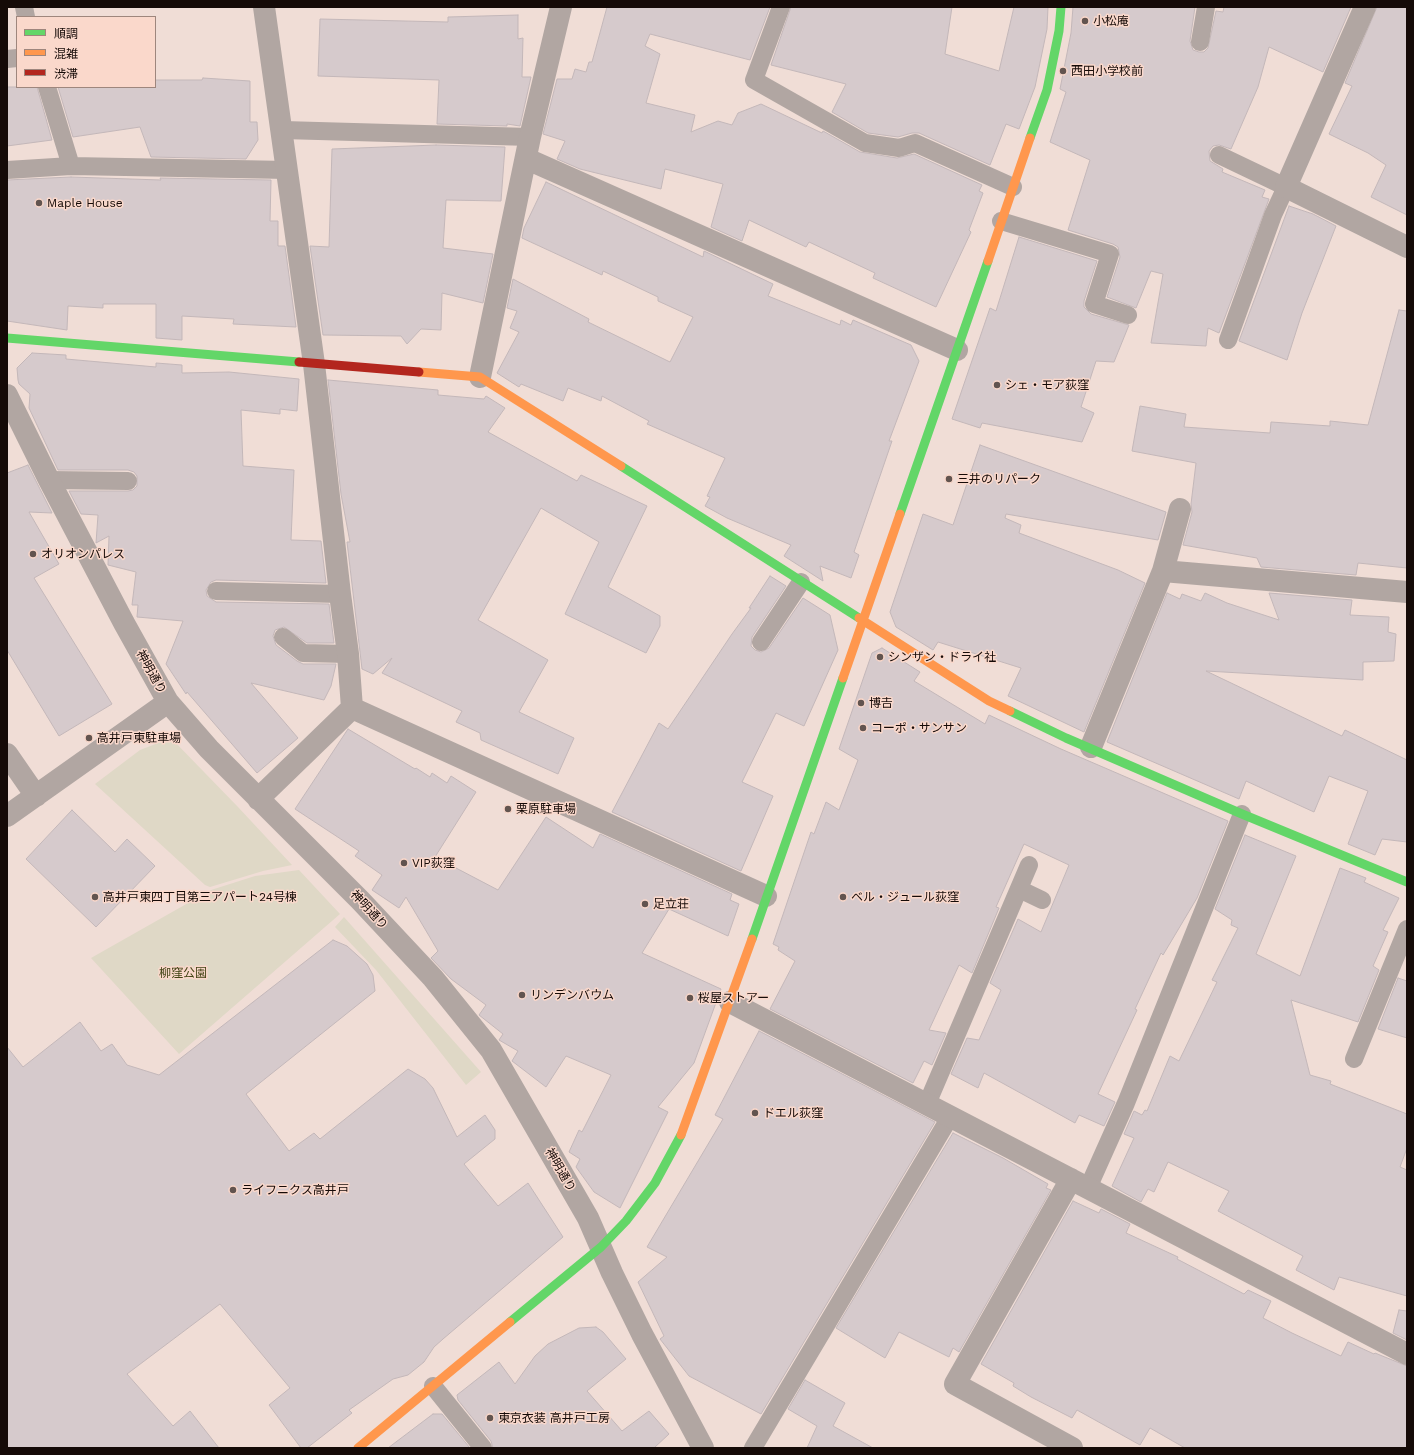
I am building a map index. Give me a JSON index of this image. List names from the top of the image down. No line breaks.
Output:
{"streets":{"street":["神明通り"]},"parks":["柳窪公園"],"places":["小松庵","西田小学校前","Maple House","シェ・モア荻窪","三井のリパーク","オリオンパレス","シンザン・ドライ社","博𠮷","コーポ・サンサン","高井戸東駐車場","栗原駐車場","VIP荻窪","高井戸東四丁目第三アパート24号棟","ベル・ジュール荻窪","足立荘","リンデンバウム","桜屋ストアー","ドエル荻窪","ライフニクス高井戸","東京衣装 高井戸工房"],"legend":["順調","混雑","渋滞"]}
